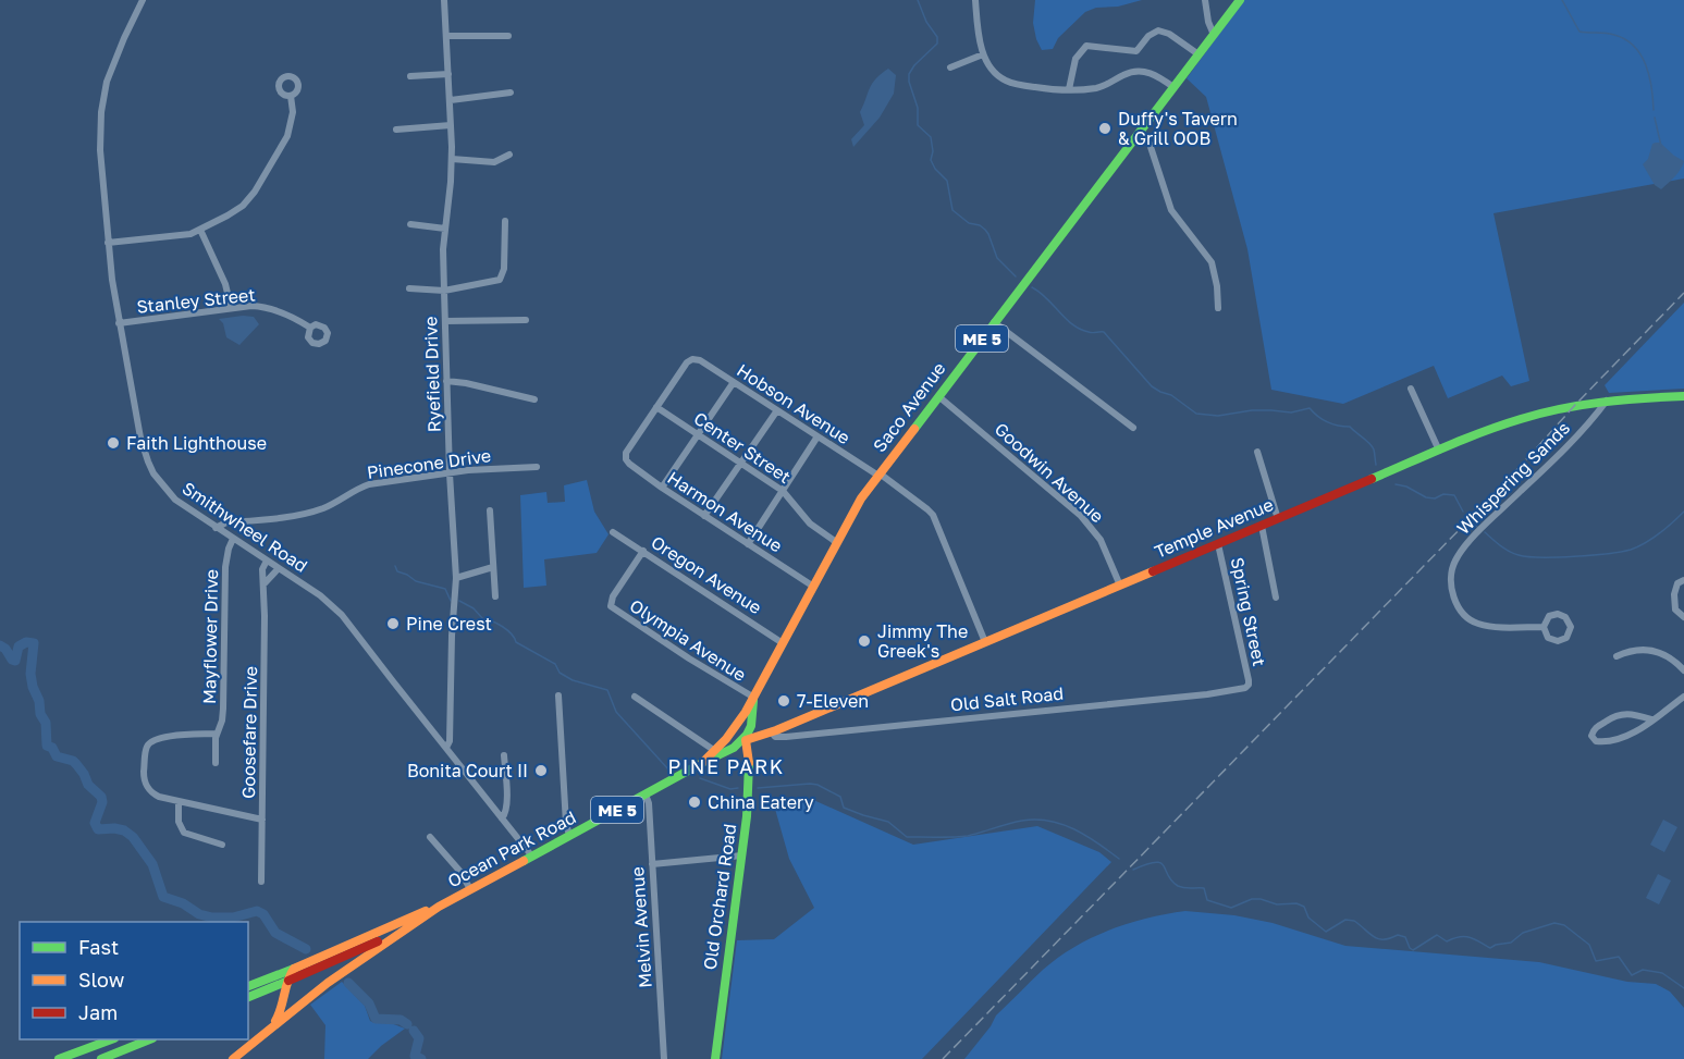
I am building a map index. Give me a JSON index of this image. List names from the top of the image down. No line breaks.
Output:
{"streets":{"main road":["ME 5","Saco Avenue","Temple Avenue","Ocean Park Road","Old Orchard Road"],"street":["Stanley Street","Ryefield Drive","Hobson Avenue","Center Street","Pinecone Drive","Goodwin Avenue","Whispering Sands","Harmon Avenue","Smithwheel Road","Oregon Avenue","Spring Street","Mayflower Drive","Olympia Avenue","Old Salt Road","Goosefare Drive","Melvin Avenue"]},"crossings":[["Stanley Street","Smithwheel Road"],["Ryefield Drive","Pinecone Drive"],["Ryefield Drive","Smithwheel Road"],["Hobson Avenue","Saco Avenue"],["Hobson Avenue","Center Street"],["Hobson Avenue","Harmon Avenue"],["Hobson Avenue","Temple Avenue"],["Saco Avenue","Center Street"],["Saco Avenue","Goodwin Avenue"],["Saco Avenue","Harmon Avenue"],["Saco Avenue","Temple Avenue"],["Saco Avenue","Oregon Avenue"],["Saco Avenue","Olympia Avenue"],["Saco Avenue","Ocean Park Road"],["Saco Avenue","Old Orchard Road"],["Center Street","Harmon Avenue"],["Pinecone Drive","Smithwheel Road"],["Goodwin Avenue","Temple Avenue"],["Whispering Sands","Temple Avenue"],["Smithwheel Road","Mayflower Drive"],["Smithwheel Road","Goosefare Drive"],["Smithwheel Road","Ocean Park Road"],["Temple Avenue","Spring Street"],["Temple Avenue","Old Salt Road"],["Temple Avenue","Old Orchard Road"],["Oregon Avenue","Olympia Avenue"],["Spring Street","Old Salt Road"],["Ocean Park Road","Melvin Avenue"]],"districts":["PINE PARK"],"places":["Duffy's Tavern & Grill OOB","Faith Lighthouse","Pine Crest","Jimmy The Greek's","7-Eleven","Bonita Court II","China Eatery"],"legend":["Fast","Slow","Jam"]}
